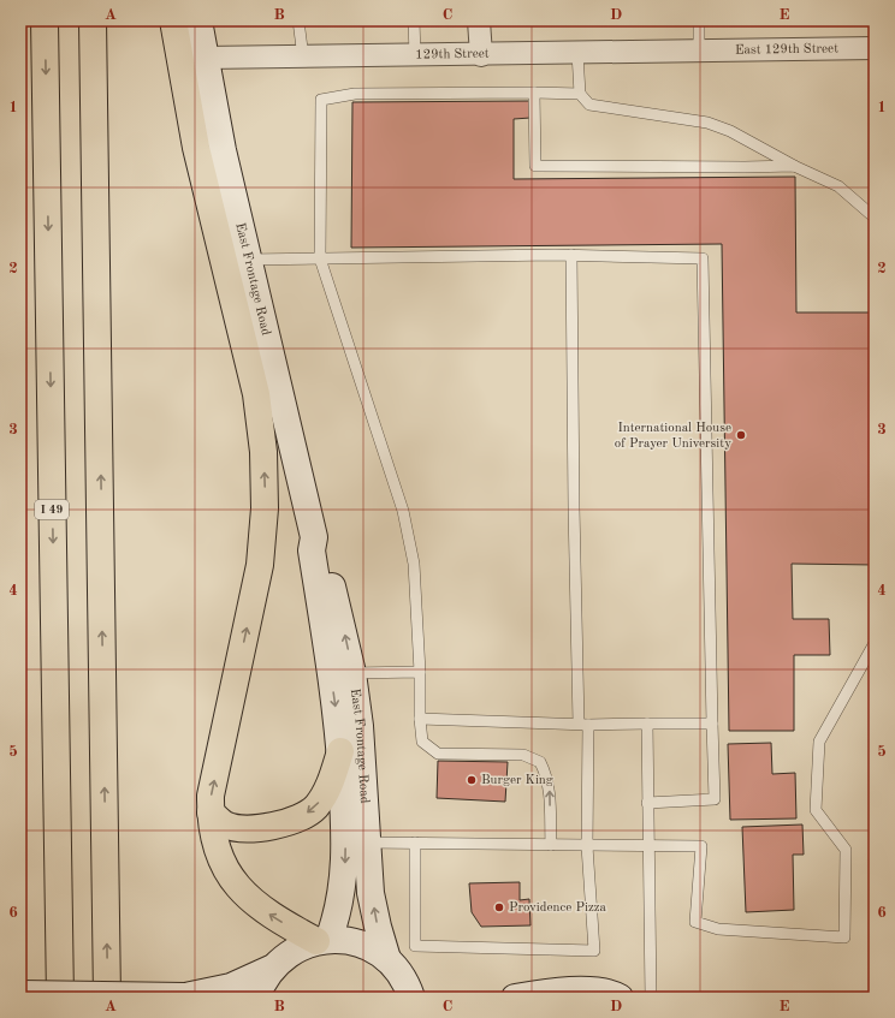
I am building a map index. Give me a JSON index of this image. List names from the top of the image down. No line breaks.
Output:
{"streets":{"highway":["I 49"],"street":["East 129th Street","129th Street","East Frontage Road"]},"crossings":[["East 129th Street","129th Street"],["129th Street","East Frontage Road"]],"places":["International House of Prayer University","Burger King","Providence Pizza"],"grid":{"columns":["A","B","C","D","E"],"rows":["1","2","3","4","5","6"]}}
